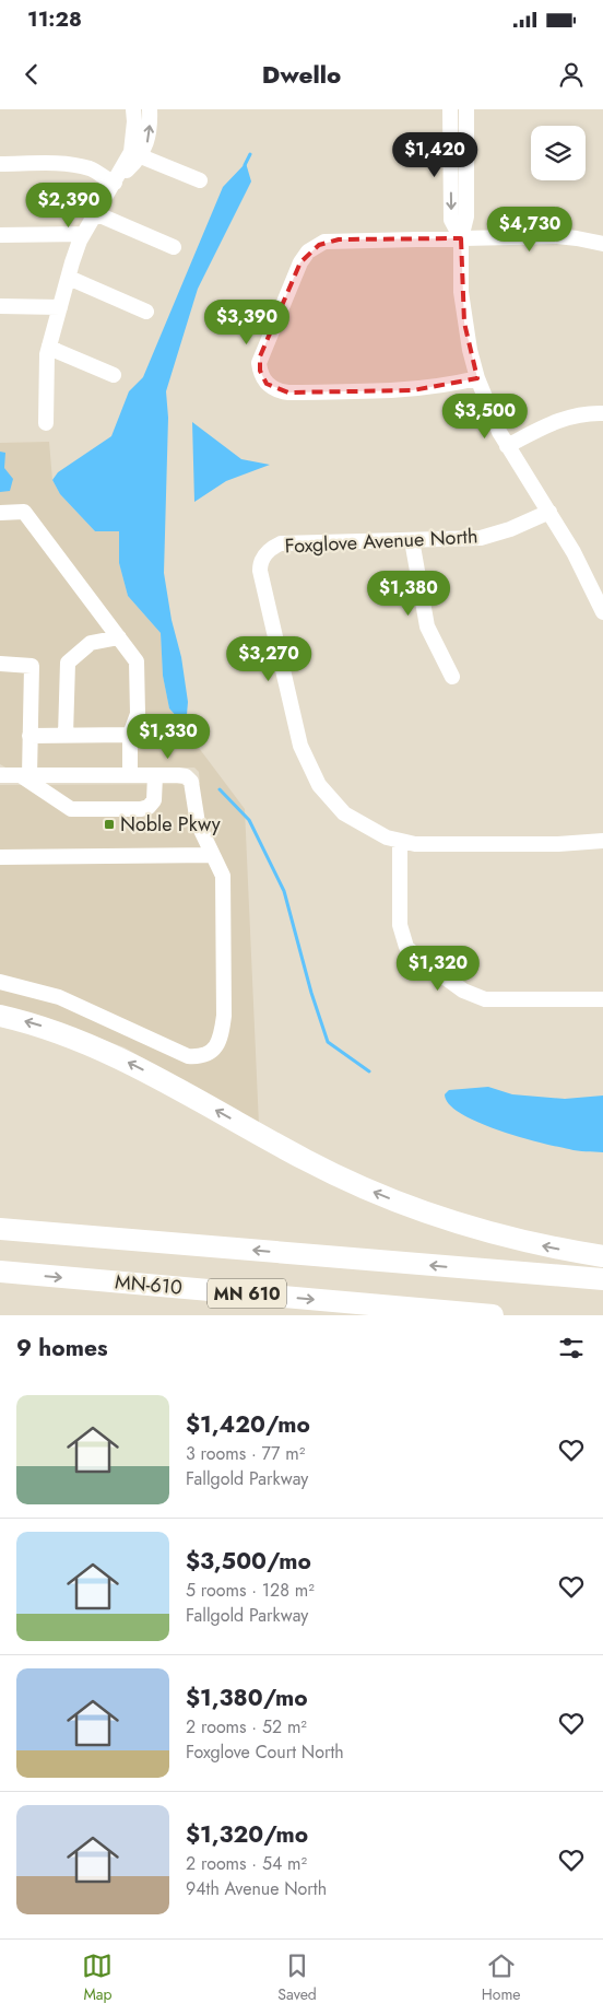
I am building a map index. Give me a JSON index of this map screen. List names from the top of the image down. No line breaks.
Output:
{"streets":{"highway":["MN-610","MN 610"],"street":["Foxglove Avenue North"]},"places":{"transit":["Noble Pkwy"]},"page":{"status":"11:28","header":"Dwello","price":["$1,420","$2,390","$4,730","$3,390","$3,500","$1,380","$3,270","$1,330","$1,320"],"heading":"9 homes","list":[{"name":"$1,420/mo","note":"3 rooms · 77 m² · Fallgold Parkway"},{"name":"$3,500/mo","note":"5 rooms · 128 m² · Fallgold Parkway"},{"name":"$1,380/mo","note":"2 rooms · 52 m² · Foxglove Court North"},{"name":"$1,320/mo","note":"2 rooms · 54 m² · 94th Avenue North"}],"tabs":["Map","Saved","Home"]}}
